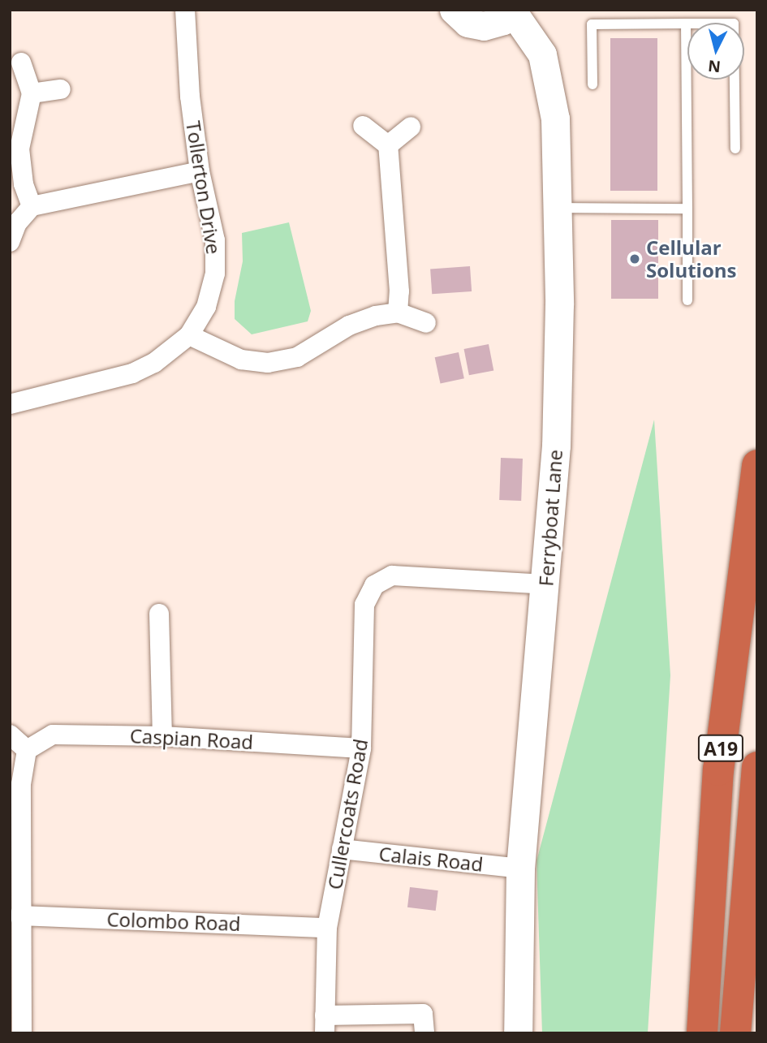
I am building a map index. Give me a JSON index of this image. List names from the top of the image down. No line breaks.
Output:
{"streets":{"highway":["A19"],"street":["Tollerton Drive","Ferryboat Lane","Caspian Road","Cullercoats Road","Calais Road","Colombo Road"]},"crossings":[["Ferryboat Lane","Cullercoats Road"],["Ferryboat Lane","Calais Road"],["Caspian Road","Cullercoats Road"],["Cullercoats Road","Calais Road"],["Cullercoats Road","Colombo Road"]],"places":["Cellular Solutions"],"north":"bottom"}
